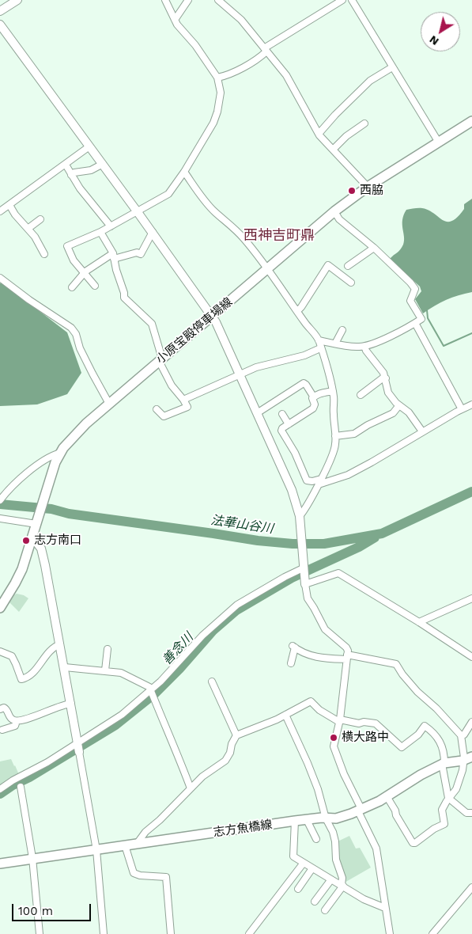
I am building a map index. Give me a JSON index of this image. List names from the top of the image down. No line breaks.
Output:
{"streets":{"main road":["小原宝殿停車場線","志方魚橋線"]},"districts":["西神吉町鼎"],"water":["法華山谷川","善念川"],"places":["西脇","志方南口","横大路中"],"scale_bar":"100 m","north":"bottom left"}
